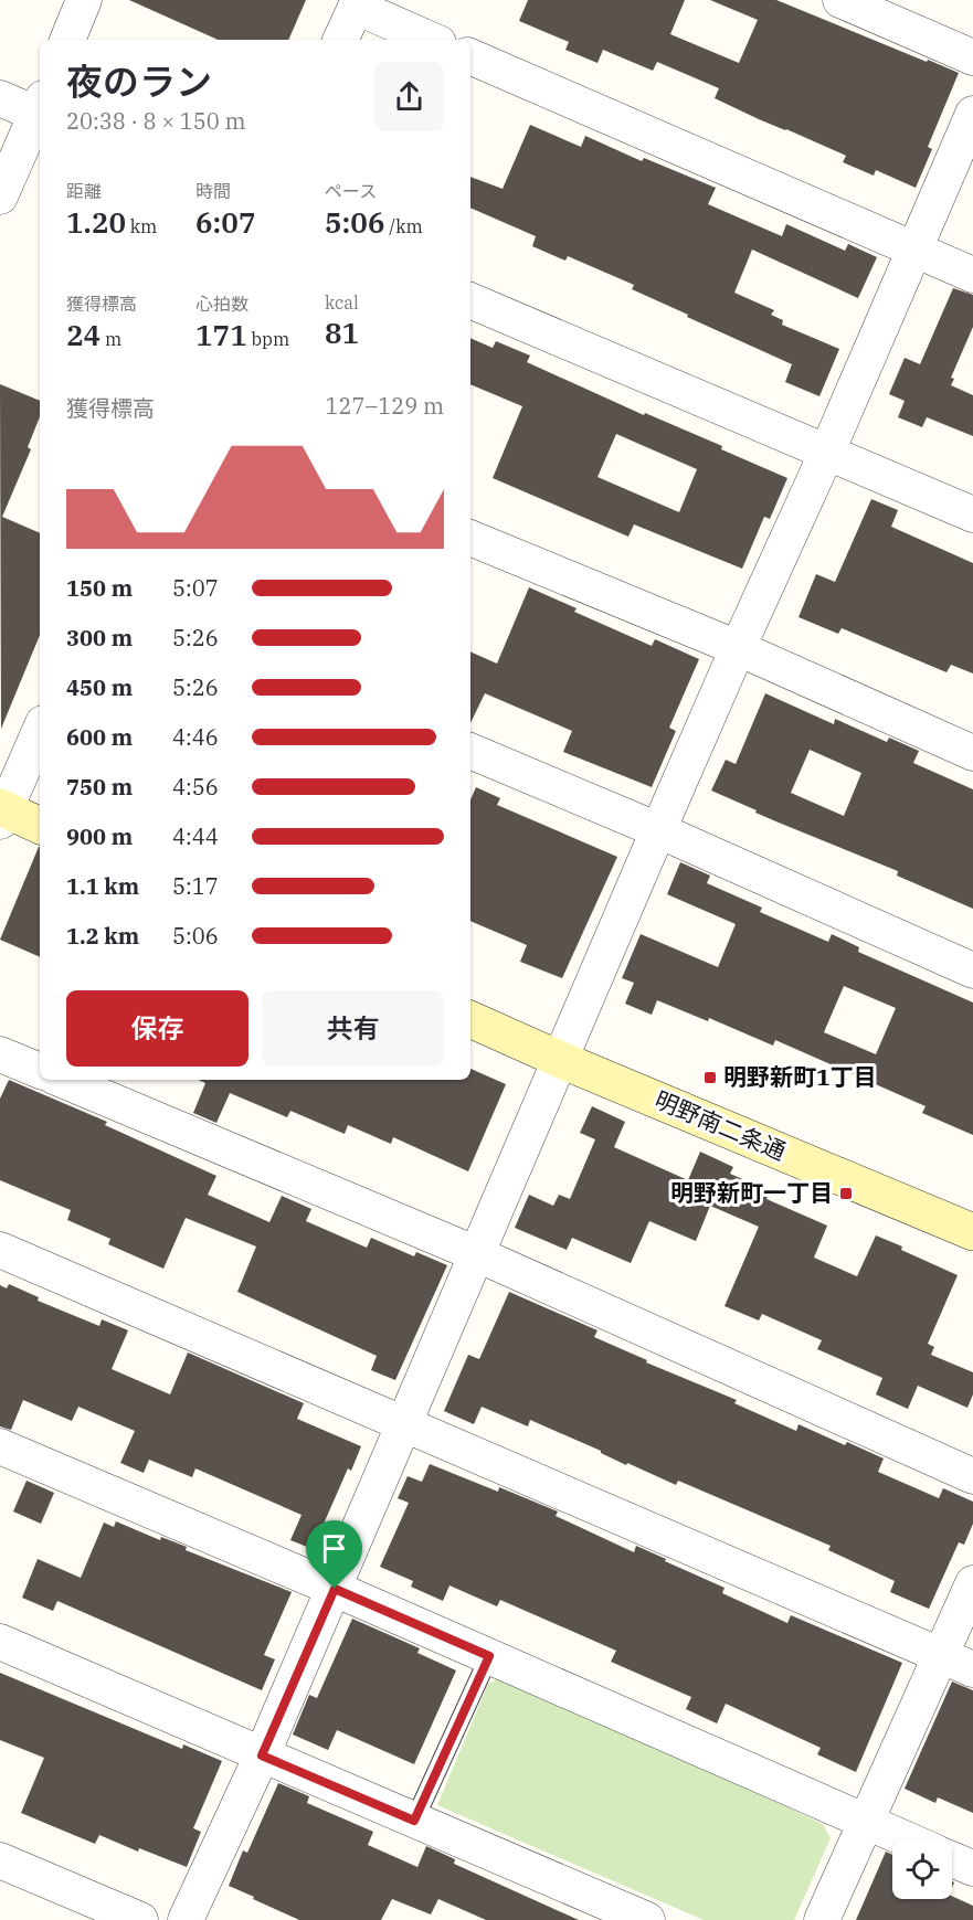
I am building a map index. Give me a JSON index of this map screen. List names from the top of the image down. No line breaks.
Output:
{"streets":{"street":["明野南二条通"]},"places":{"transit":["明野新町1丁目","明野新町一丁目"]},"page":{"heading":["夜のラン","20:38 · 8 × 150 m"],"stats":[["距離","1.20 km"],["時間","6:07"],["ペース","5:06 /km"],["獲得標高","24 m"],["心拍数","171 bpm"],["kcal","81"]],"chart":["獲得標高","127–129 m"],"list":[{"name":"150 m","note":"5:07"},{"name":"300 m","note":"5:26"},{"name":"450 m","note":"5:26"},{"name":"600 m","note":"4:46"},{"name":"750 m","note":"4:56"},{"name":"900 m","note":"4:44"},{"name":"1.1 km","note":"5:17"},{"name":"1.2 km","note":"5:06"}],"buttons":["保存","共有"]}}
